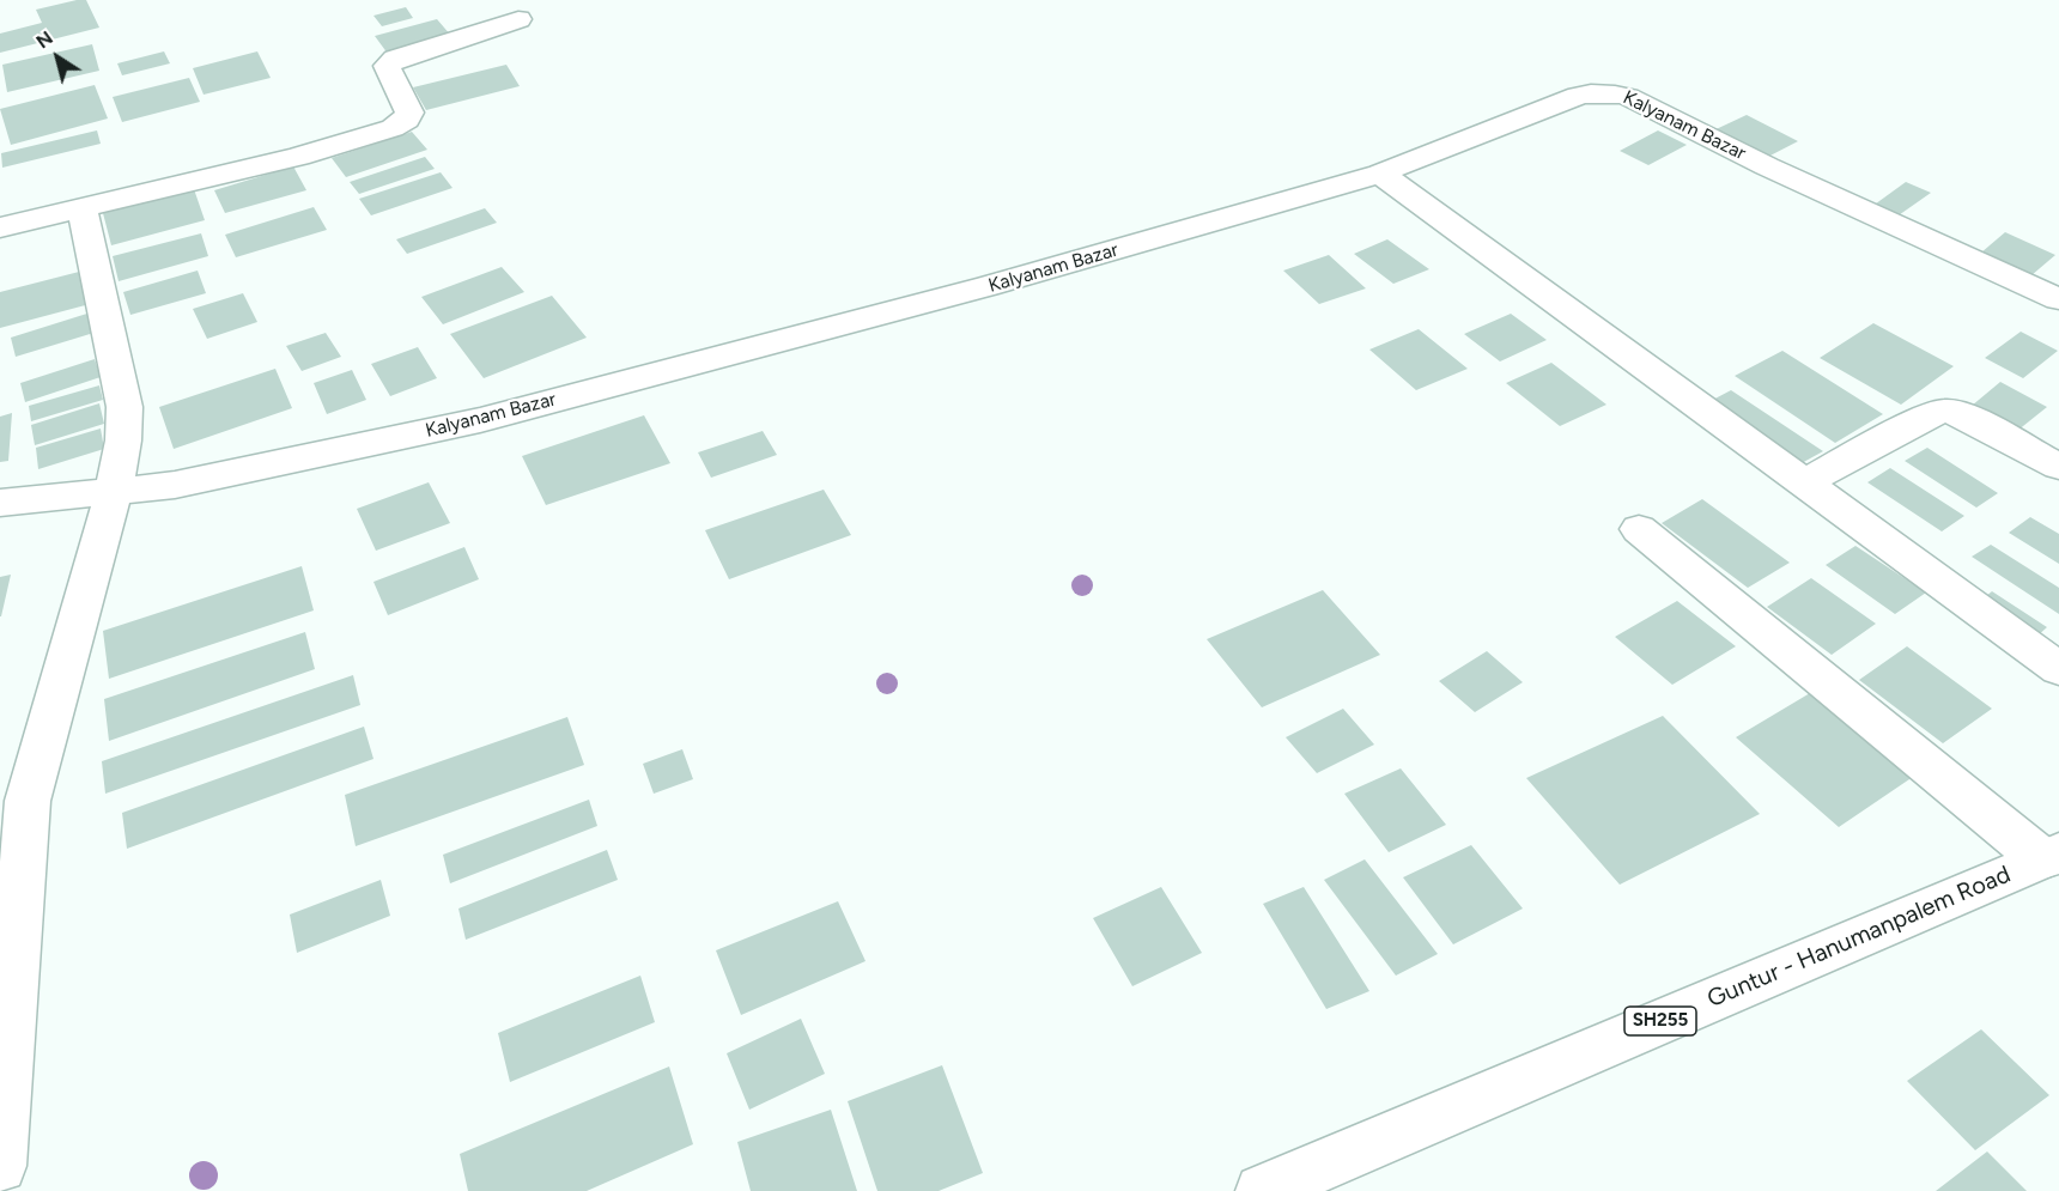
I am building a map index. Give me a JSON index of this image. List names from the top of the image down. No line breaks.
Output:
{"streets":{"street":["Kalyanam Bazar","Guntur - Hanumanpalem Road","SH255"]},"north":"top left"}
